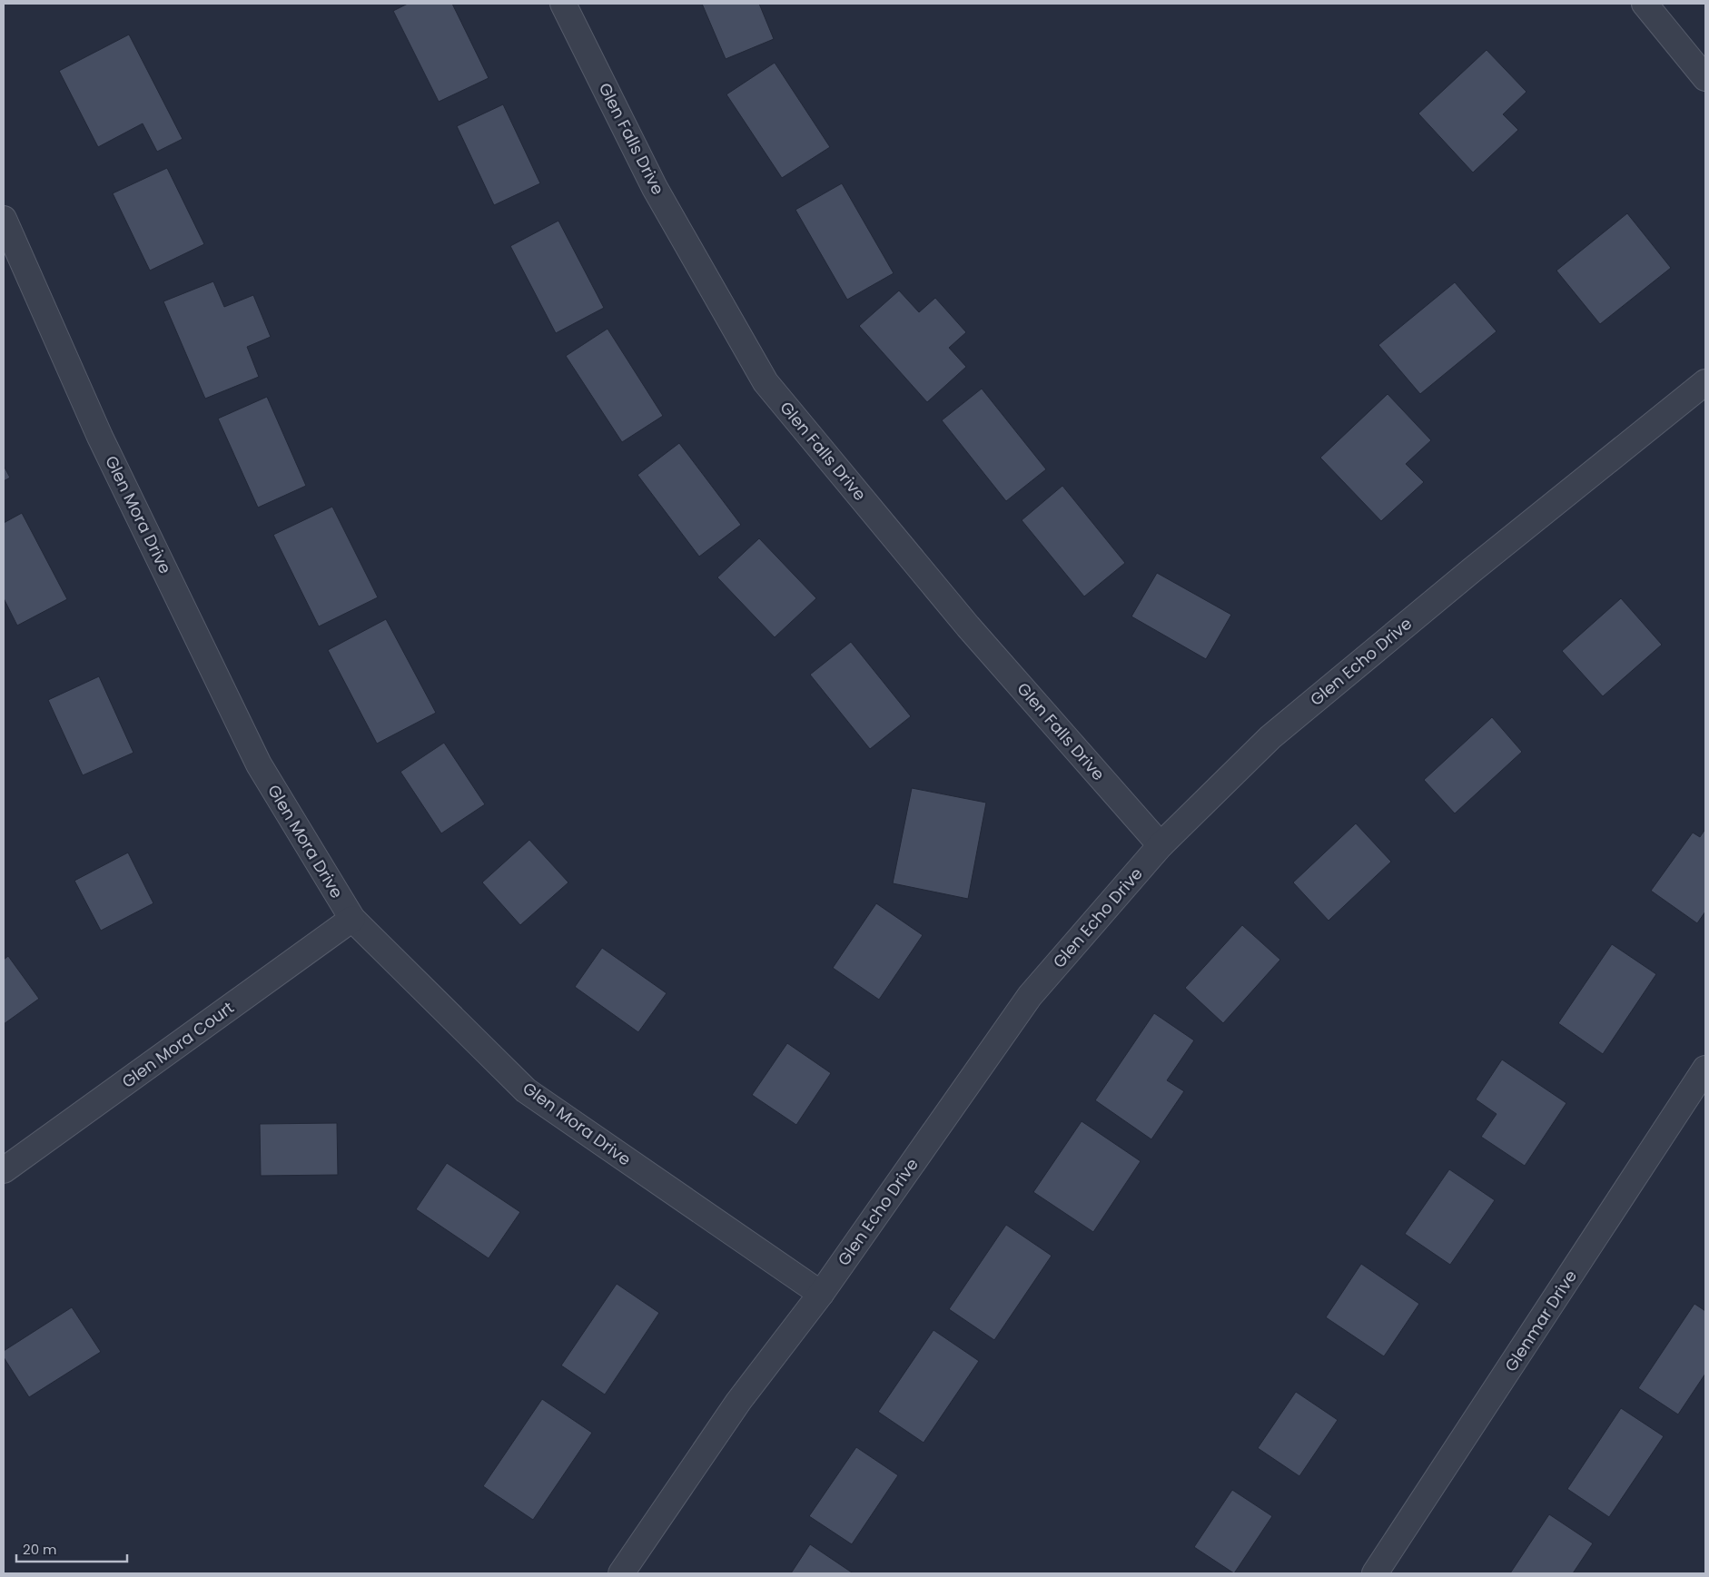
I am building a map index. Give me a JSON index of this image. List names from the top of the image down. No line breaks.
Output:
{"streets":{"street":["Glen Falls Drive","Glen Mora Drive","Glen Echo Drive","Glen Mora Court","Glenmar Drive"]},"crossings":[["Glen Falls Drive","Glen Echo Drive"],["Glen Mora Drive","Glen Echo Drive"],["Glen Mora Drive","Glen Mora Court"]],"scale_bar":"20 m"}
